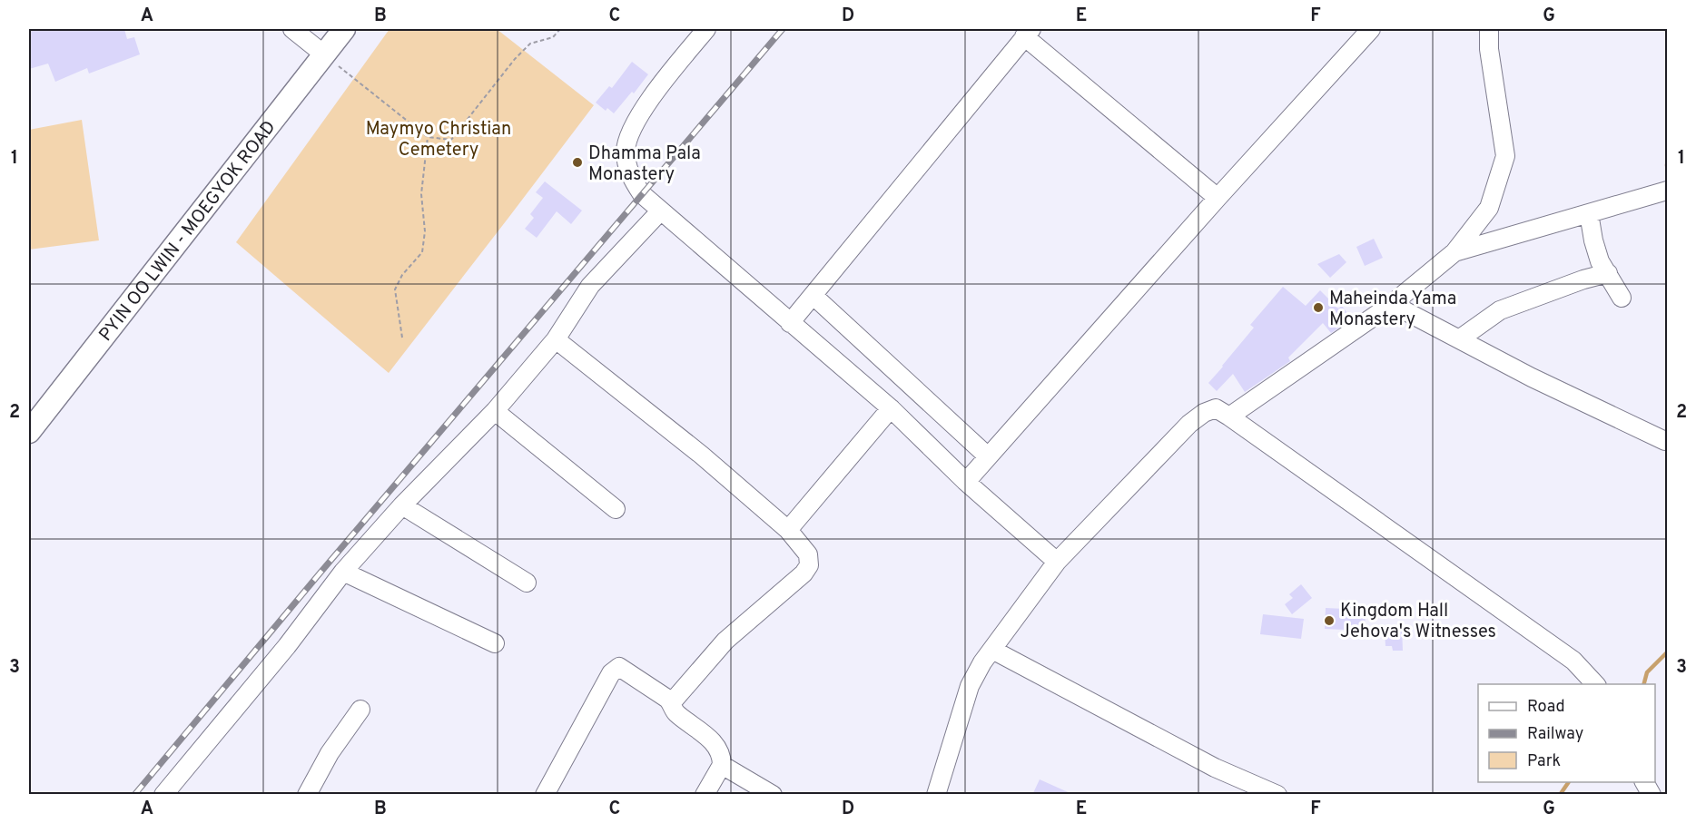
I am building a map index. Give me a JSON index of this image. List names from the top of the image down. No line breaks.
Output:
{"streets":{"main road":["PYIN OO LWIN - MOEGYOK ROAD"]},"parks":["Maymyo Christian Cemetery"],"places":["Dhamma Pala Monastery","Maheinda Yama Monastery","Kingdom Hall Jehova's Witnesses"],"legend":["Road","Railway","Park"],"grid":{"columns":["A","B","C","D","E","F","G"],"rows":["1","2","3"]}}
